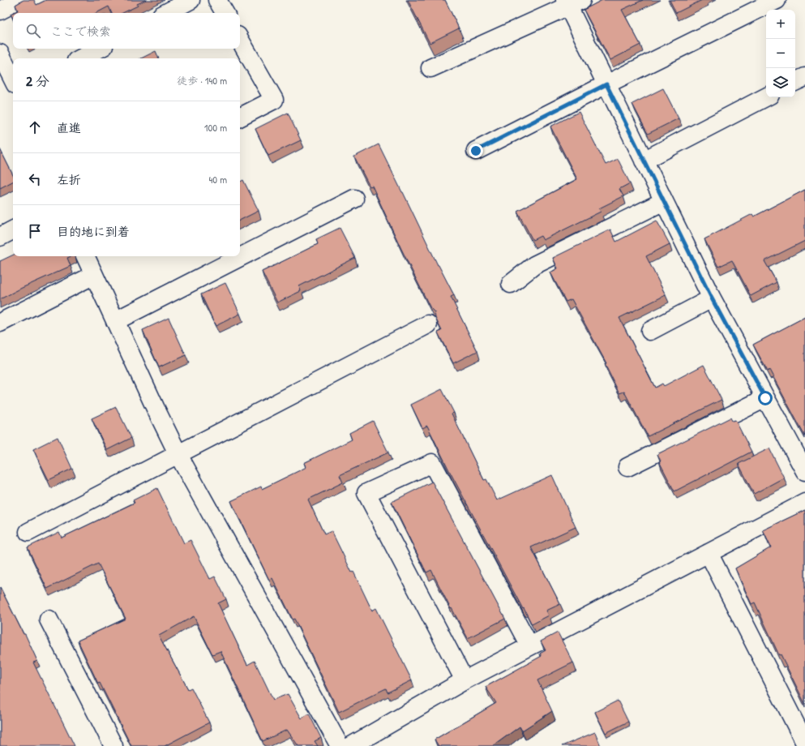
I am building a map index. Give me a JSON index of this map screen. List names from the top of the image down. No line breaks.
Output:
{"page":{"map_buttons":["+","−"],"search":"ここで検索","heading":["2 分","徒歩 · 140 m"],"list":[["直進","100 m"],["左折","40 m"],"目的地に到着"]}}
